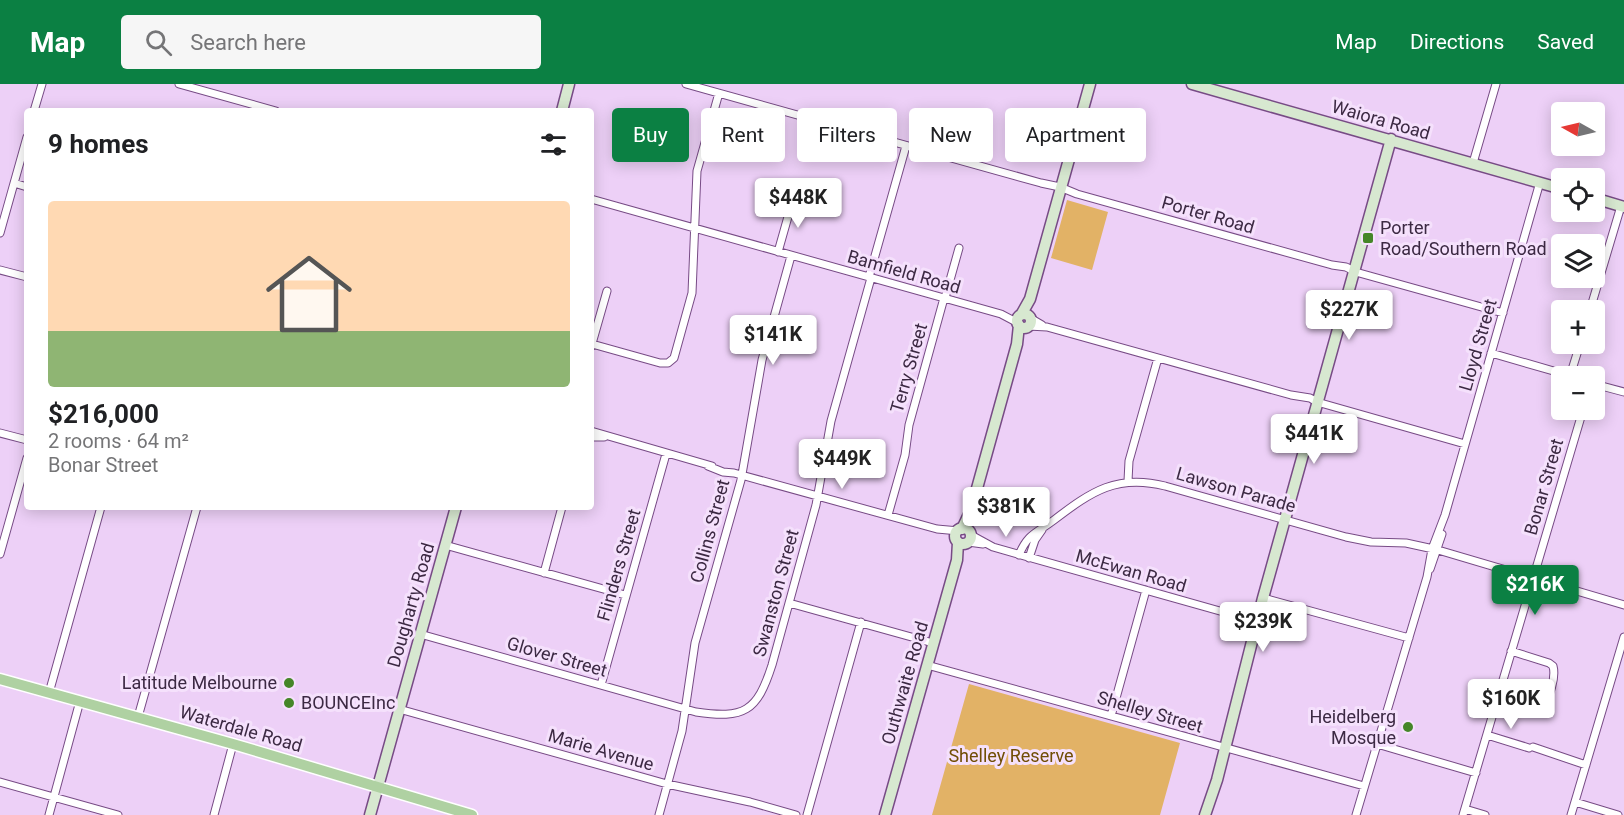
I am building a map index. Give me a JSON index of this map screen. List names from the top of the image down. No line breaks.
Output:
{"streets":{"main road":["Waiora Road","Dougharty Road","Outhwaite Road","Waterdale Road"],"street":["Porter Road","Bamfield Road","Lloyd Street","Terry Street","Bonar Street","Lawson Parade","Collins Street","Flinders Street","McEwan Road","Swanston Street","Glover Street","Shelley Street","Marie Avenue"]},"crossings":[["Waiora Road","Lloyd Street"],["Porter Road","Lloyd Street"],["Porter Road","Swanston Street"],["Porter Road","Outhwaite Road"],["Bamfield Road","Lloyd Street"],["Bamfield Road","Terry Street"],["Bamfield Road","Collins Street"],["Bamfield Road","Swanston Street"],["Bamfield Road","Outhwaite Road"],["Lloyd Street","Lawson Parade"],["Lloyd Street","Shelley Street"],["Terry Street","McEwan Road"],["Bonar Street","Lawson Parade"],["Lawson Parade","McEwan Road"],["Collins Street","McEwan Road"],["Collins Street","Swanston Street"],["Collins Street","Glover Street"],["Collins Street","Marie Avenue"],["Flinders Street","McEwan Road"],["Flinders Street","Glover Street"],["McEwan Road","Swanston Street"],["McEwan Road","Outhwaite Road"],["Swanston Street","Glover Street"],["Dougharty Road","Glover Street"],["Dougharty Road","Waterdale Road"],["Dougharty Road","Marie Avenue"],["Outhwaite Road","Shelley Street"]],"parks":["Shelley Reserve"],"places":{"transit":["Porter Road/Southern Road"],"other":["Latitude Melbourne","BOUNCEInc","Heidelberg Mosque"]},"north":"left","page":{"header":"Map","search":"Search here","nav":["Map","Directions","Saved"],"map_buttons":["+","−"],"chip":["Buy","Rent","Filters","New","Apartment"],"heading":"9 homes","price":["$448K","$227K","$141K","$441K","$449K","$381K","$216K","$239K","$160K"],"list":[{"name":"$216,000","note":"2 rooms · 64 m² · Bonar Street"}]}}
